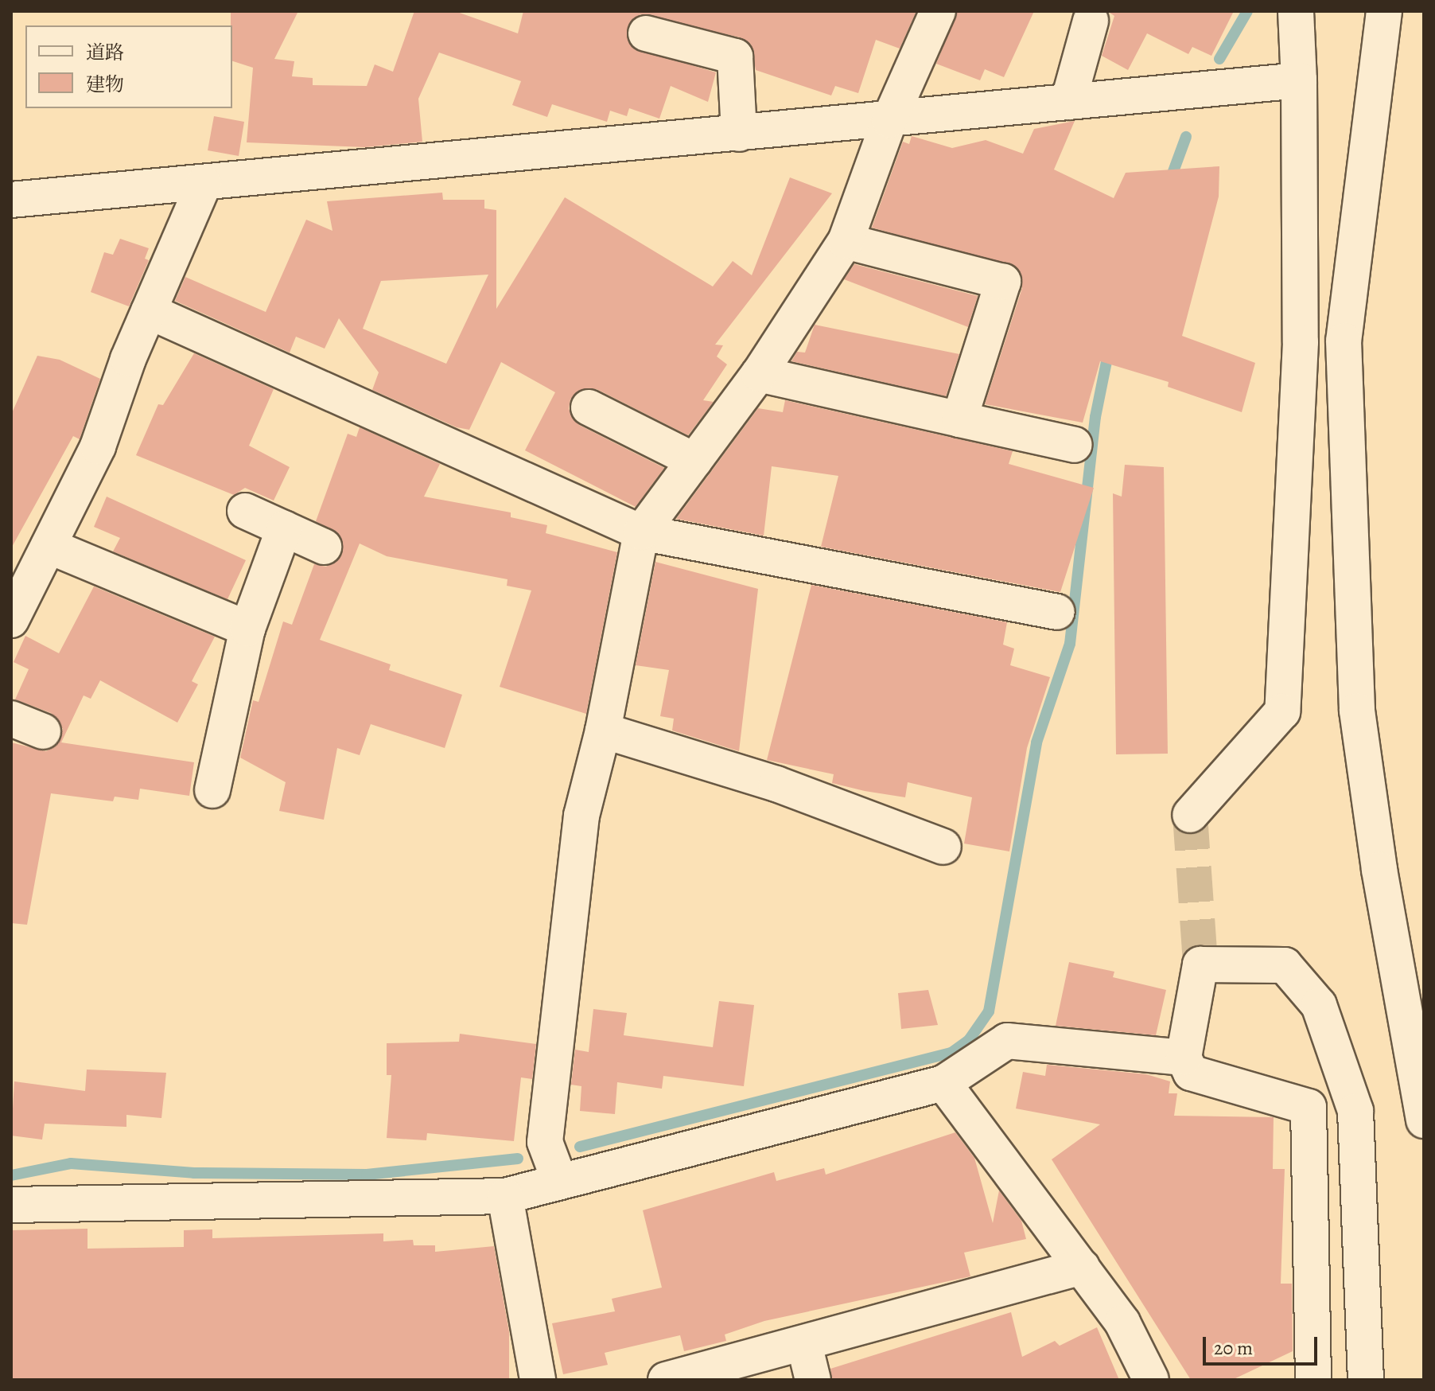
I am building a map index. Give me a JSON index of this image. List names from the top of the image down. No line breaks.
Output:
{"legend":["道路","建物"],"scale_bar":"20 m"}
